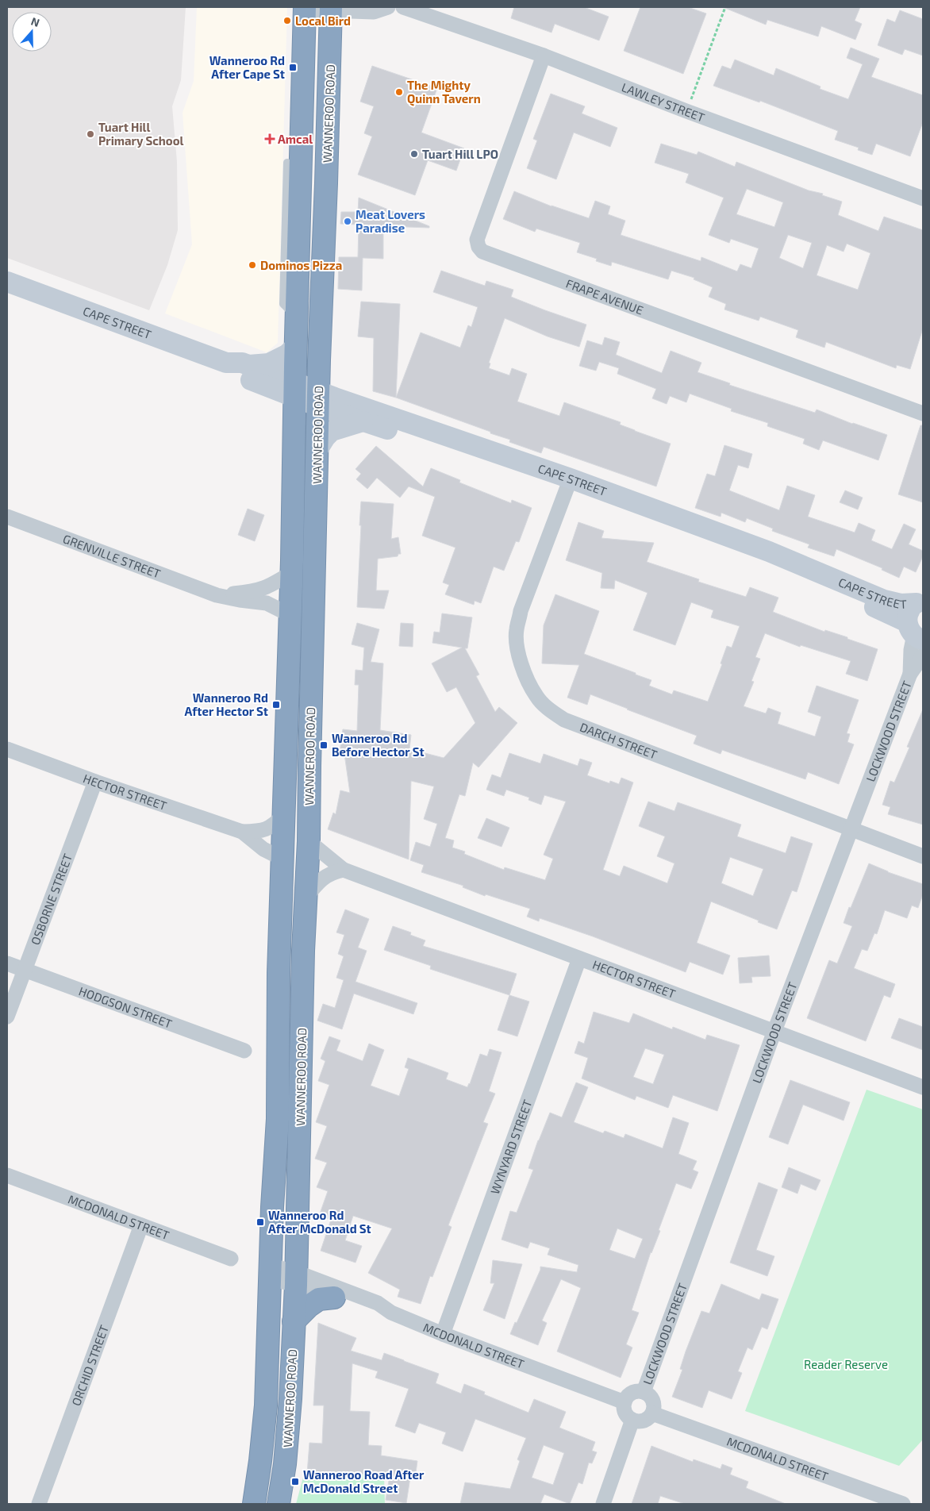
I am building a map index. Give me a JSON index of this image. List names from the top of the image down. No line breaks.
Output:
{"streets":{"highway":["WANNEROO ROAD"],"street":["LAWLEY STREET","FRAPE AVENUE","CAPE STREET","GRENVILLE STREET","LOCKWOOD STREET","DARCH STREET","HECTOR STREET","OSBORNE STREET","HODGSON STREET","WYNYARD STREET","MCDONALD STREET","ORCHID STREET"]},"crossings":[["LAWLEY STREET","FRAPE AVENUE"],["WANNEROO ROAD","CAPE STREET"],["WANNEROO ROAD","GRENVILLE STREET"],["WANNEROO ROAD","HECTOR STREET"],["WANNEROO ROAD","MCDONALD STREET"],["CAPE STREET","LOCKWOOD STREET"],["CAPE STREET","DARCH STREET"],["LOCKWOOD STREET","DARCH STREET"],["LOCKWOOD STREET","HECTOR STREET"],["LOCKWOOD STREET","MCDONALD STREET"],["HECTOR STREET","OSBORNE STREET"],["HECTOR STREET","WYNYARD STREET"],["OSBORNE STREET","HODGSON STREET"],["WYNYARD STREET","MCDONALD STREET"],["MCDONALD STREET","ORCHID STREET"]],"parks":["Reader Reserve"],"places":{"other":["Local Bird","The Mighty Quinn Tavern","Tuart Hill Primary School","Tuart Hill LPO","Meat Lovers Paradise","Dominos Pizza"],"transit":["Wanneroo Rd After Cape St","Wanneroo Rd After Hector St","Wanneroo Rd Before Hector St","Wanneroo Rd After McDonald St","Wanneroo Road After McDonald Street"],"health":["Amcal"]},"north":"top"}
